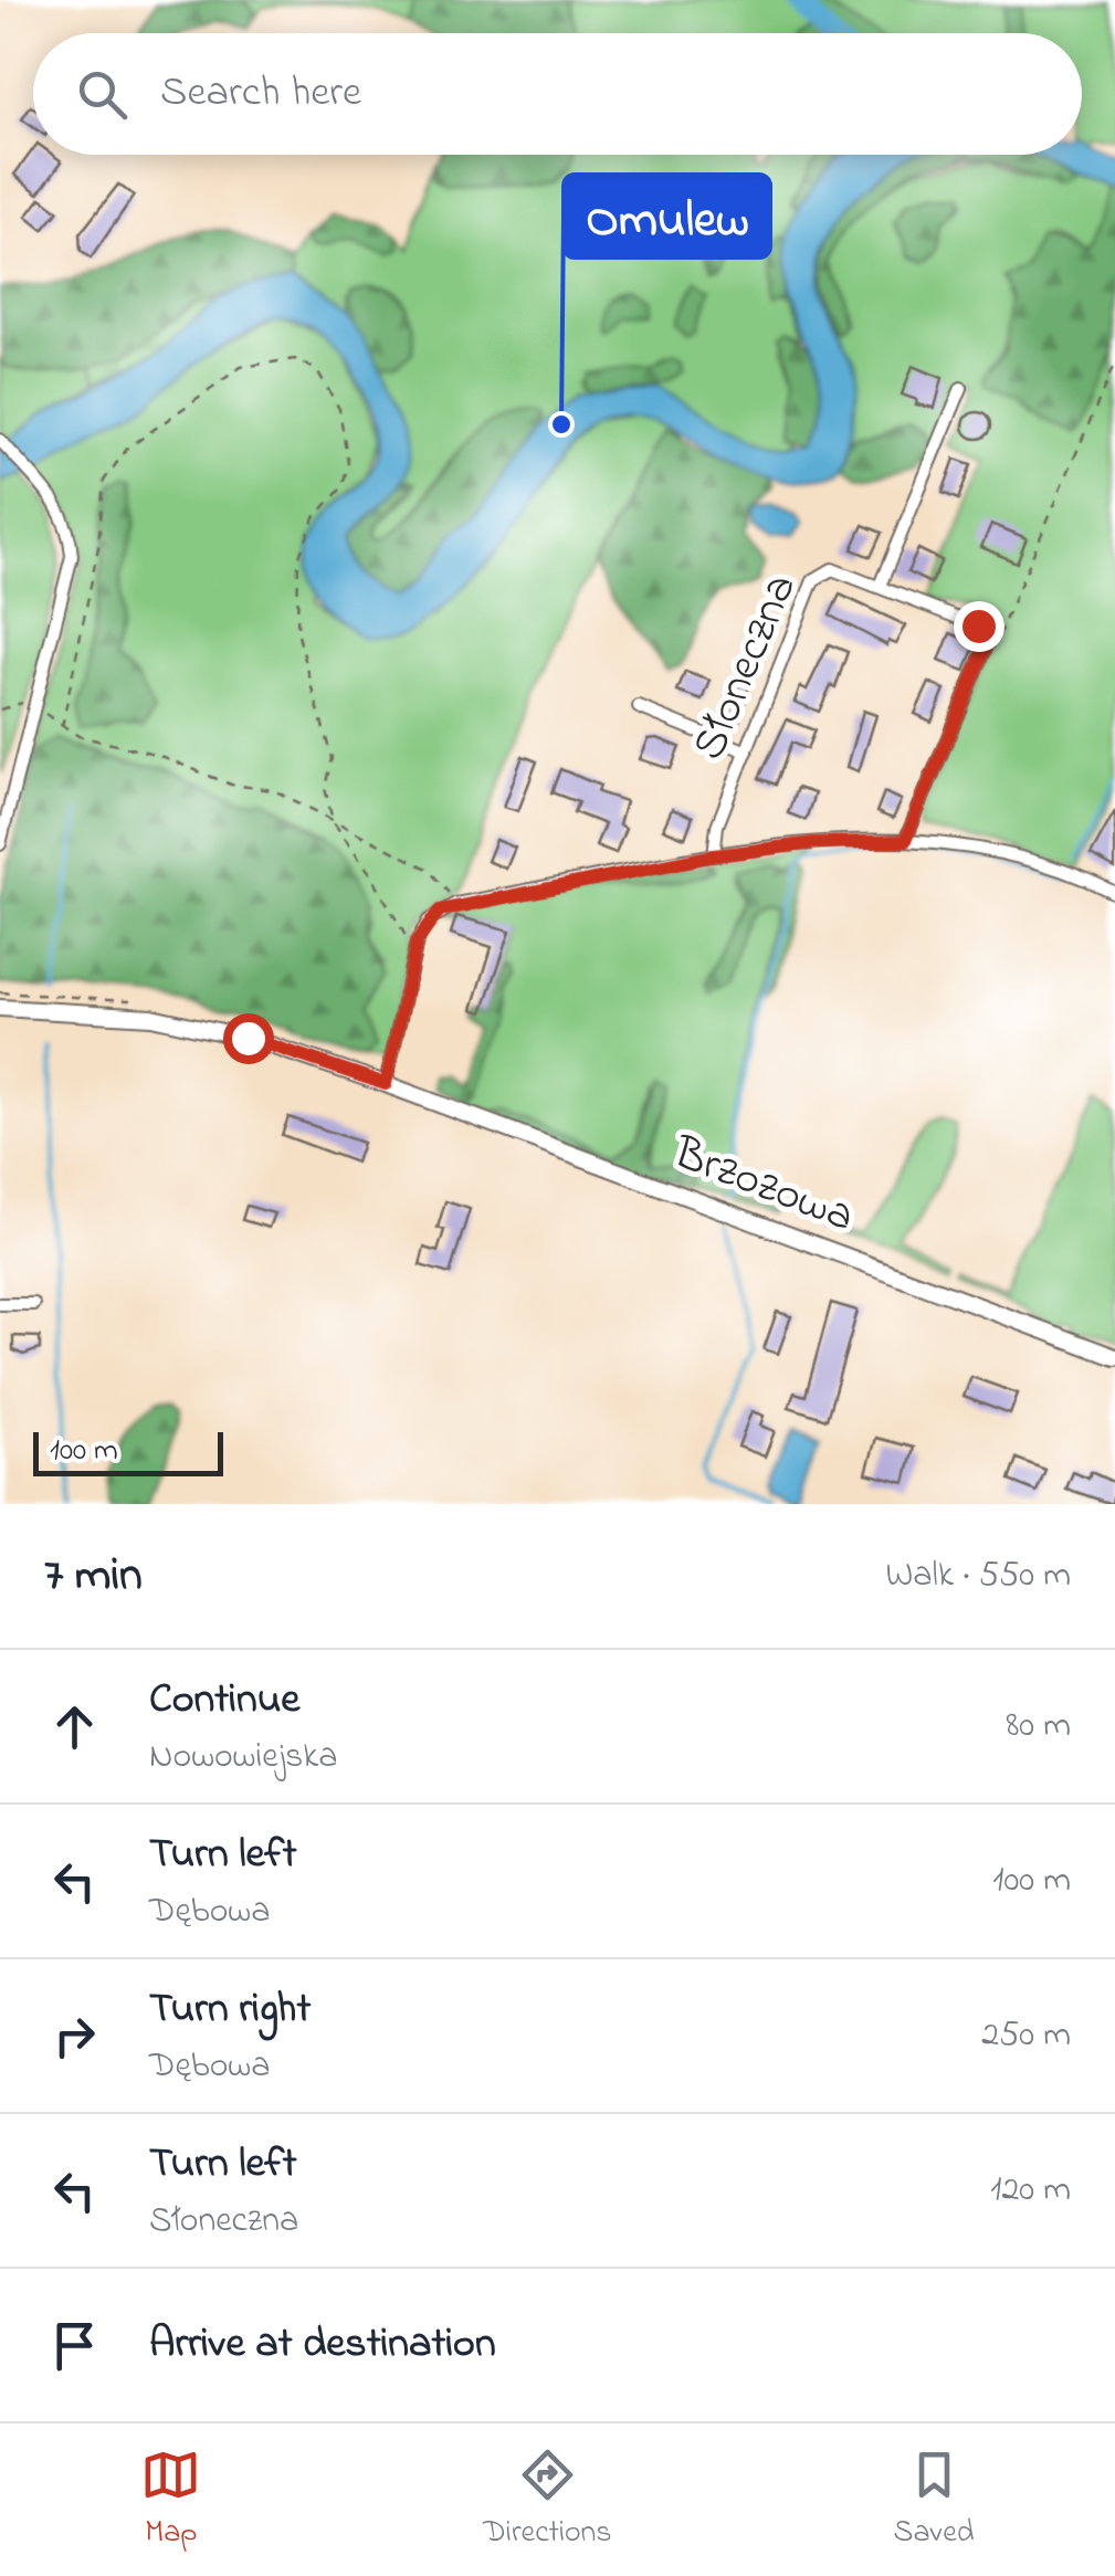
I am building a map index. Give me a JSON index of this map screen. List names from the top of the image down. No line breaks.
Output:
{"streets":{"main road":["Brzozowa"],"street":["Słoneczna"]},"places":["Omulew"],"scale_bar":"100 m","page":{"search":"Search here","scale":"100 m","heading":["7 min","Walk · 550 m"],"list":[["Continue","Nowowiejska","80 m"],["Turn left","Dębowa","100 m"],["Turn right","Dębowa","250 m"],["Turn left","Słoneczna","120 m"],"Arrive at destination"],"nav":["Map","Directions","Saved"]}}
